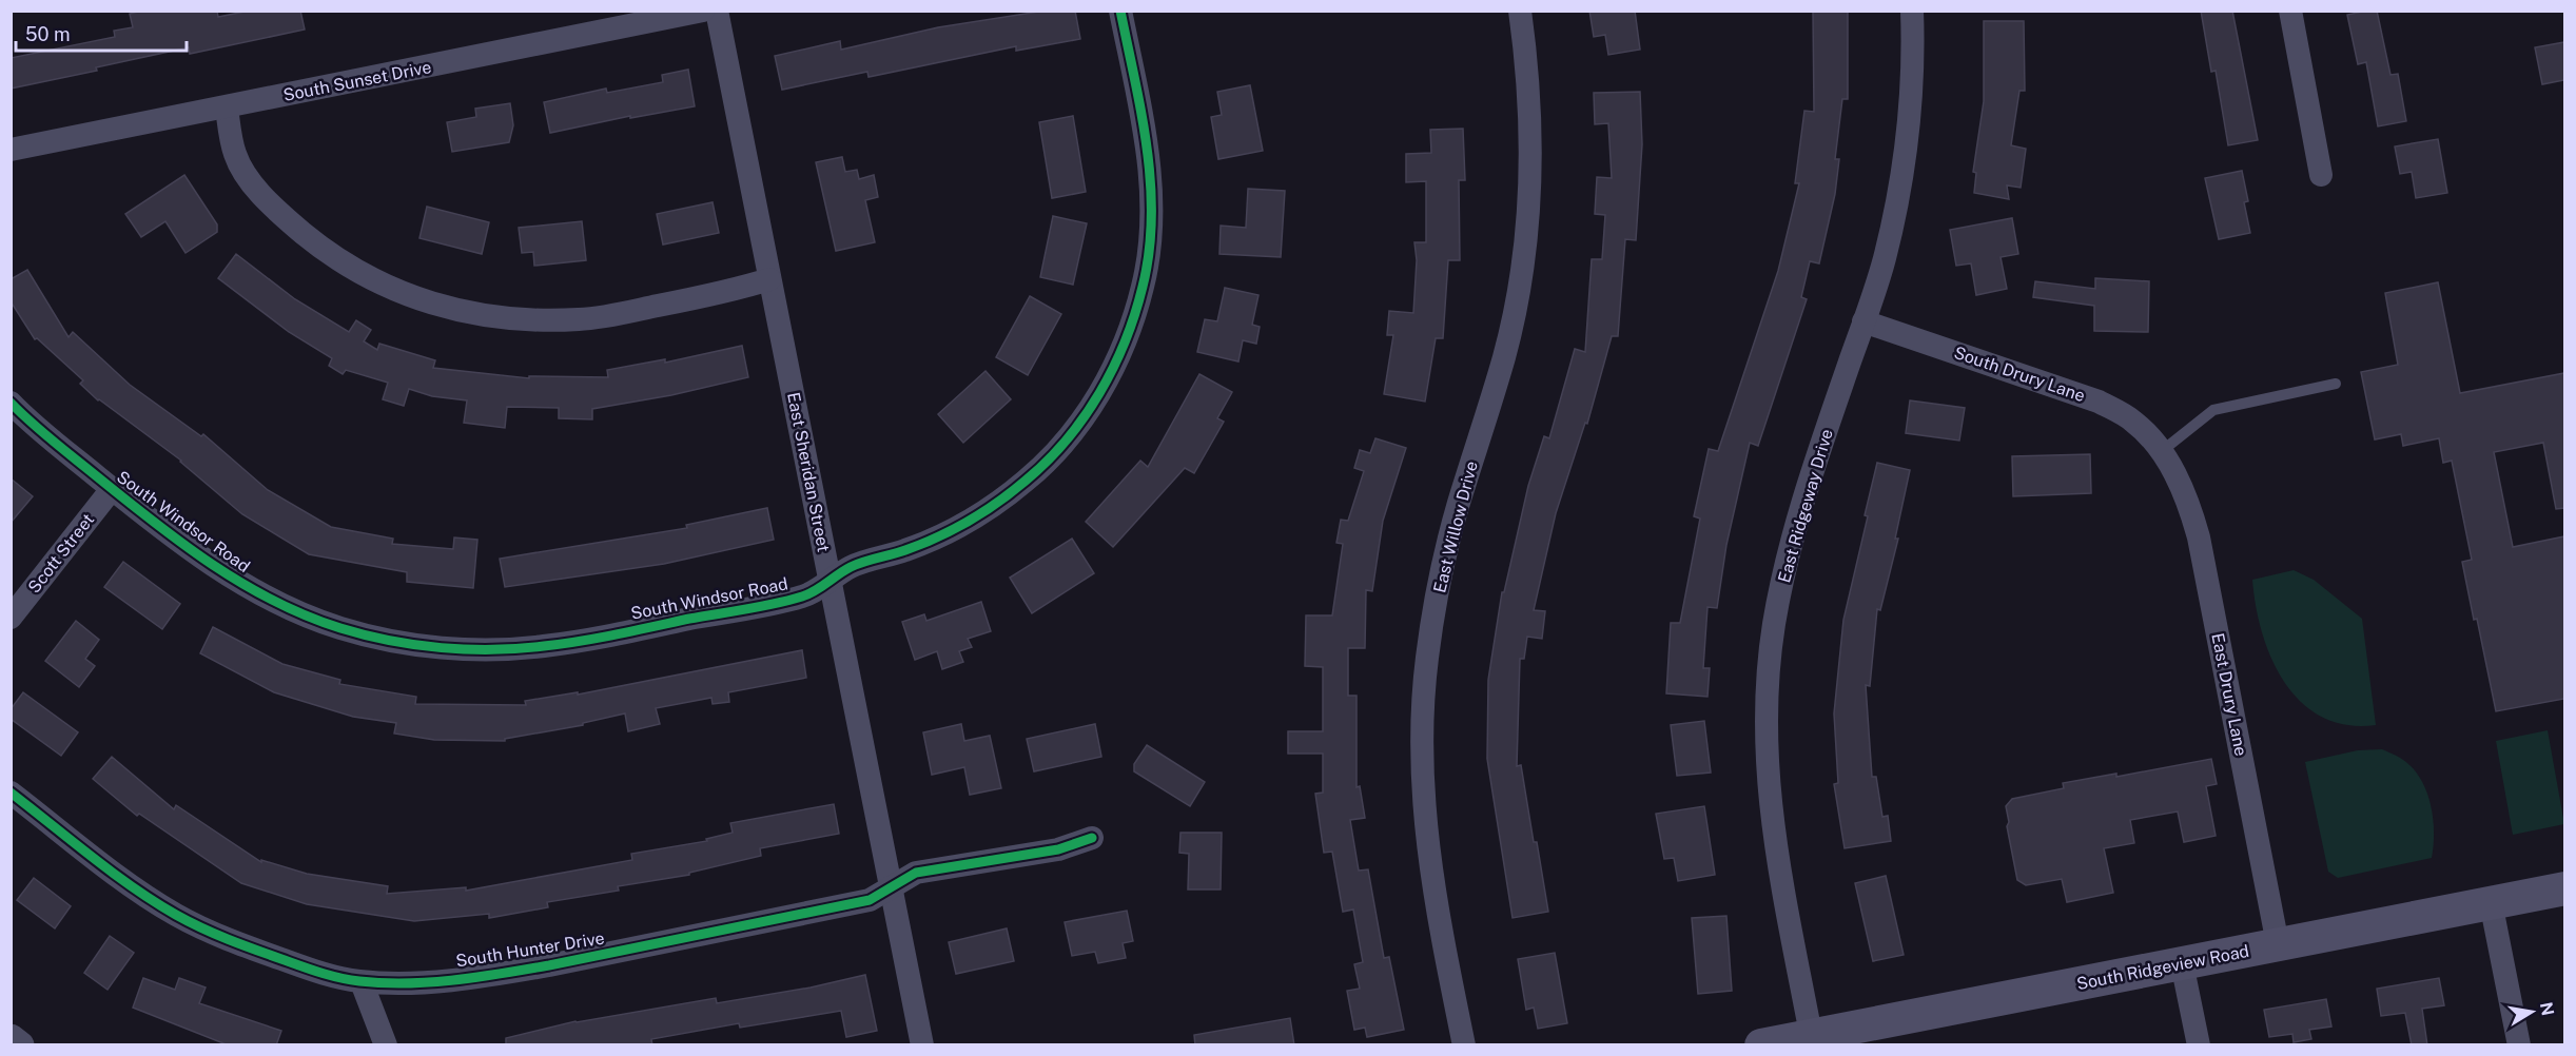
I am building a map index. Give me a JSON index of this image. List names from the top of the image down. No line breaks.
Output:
{"streets":{"main road":["South Ridgeview Road"],"street":["South Sunset Drive","South Drury Lane","East Sheridan Street","East Ridgeway Drive","South Windsor Road","East Willow Drive","Scott Street","East Drury Lane","South Hunter Drive"]},"crossings":[["South Drury Lane","East Ridgeway Drive"],["South Drury Lane","East Drury Lane"],["East Sheridan Street","South Windsor Road"],["East Sheridan Street","South Hunter Drive"],["East Ridgeway Drive","South Ridgeview Road"],["South Windsor Road","Scott Street"],["East Drury Lane","South Ridgeview Road"]],"scale_bar":"50 m","north":"right"}
